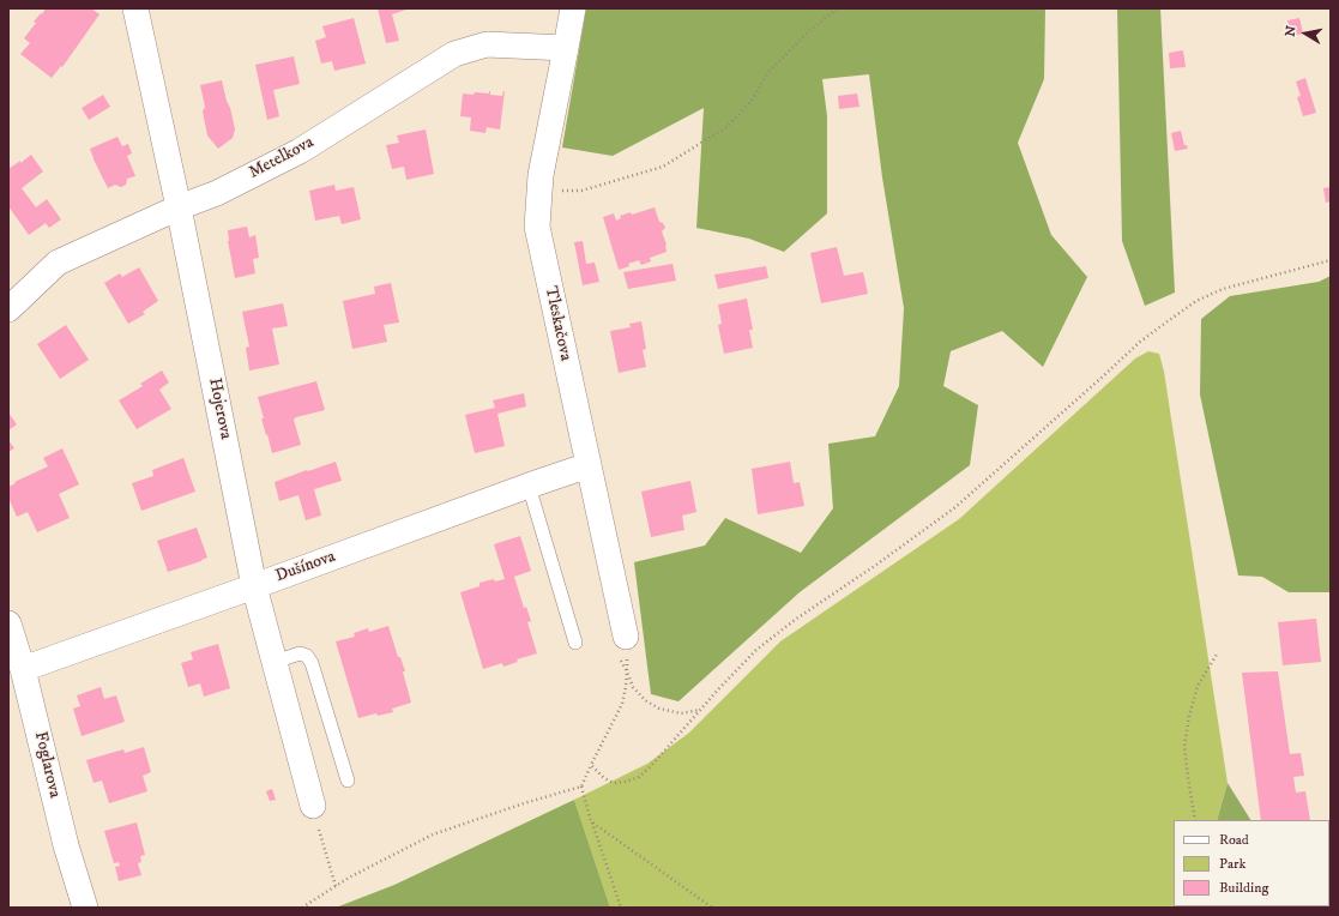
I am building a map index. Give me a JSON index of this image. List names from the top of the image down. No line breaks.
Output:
{"streets":{"street":["Metelkova","Tleskačova","Hojerova","Dušínova","Foglarova"]},"crossings":[["Metelkova","Tleskačova"],["Metelkova","Hojerova"],["Tleskačova","Dušínova"],["Hojerova","Dušínova"],["Dušínova","Foglarova"]],"legend":["Road","Park","Building"],"north":"left"}
